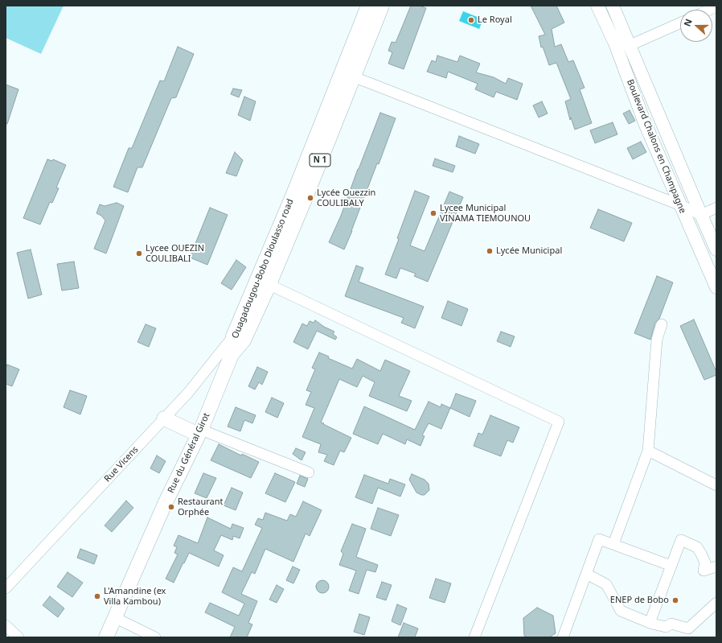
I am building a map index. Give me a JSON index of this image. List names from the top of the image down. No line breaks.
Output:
{"streets":{"highway":["N 1","Ouagadougou-Bobo Dioulasso road","Rue du Général Girot"],"main road":["Boulevard Chalons en Champagne"],"street":["Rue Vicens"]},"crossings":[["Ouagadougou-Bobo Dioulasso road","Rue du Général Girot"],["Ouagadougou-Bobo Dioulasso road","Rue Vicens"]],"places":["Le Royal","Lycée Ouezzin COULIBALY","Lycee Municipal VINAMA TIEMOUNOU","Lycée Municipal","Lycee OUEZIN COULIBALI","Restaurant Orphée","L'Amandine (ex Villa Kambou)","ENEP de Bobo"],"north":"left"}
